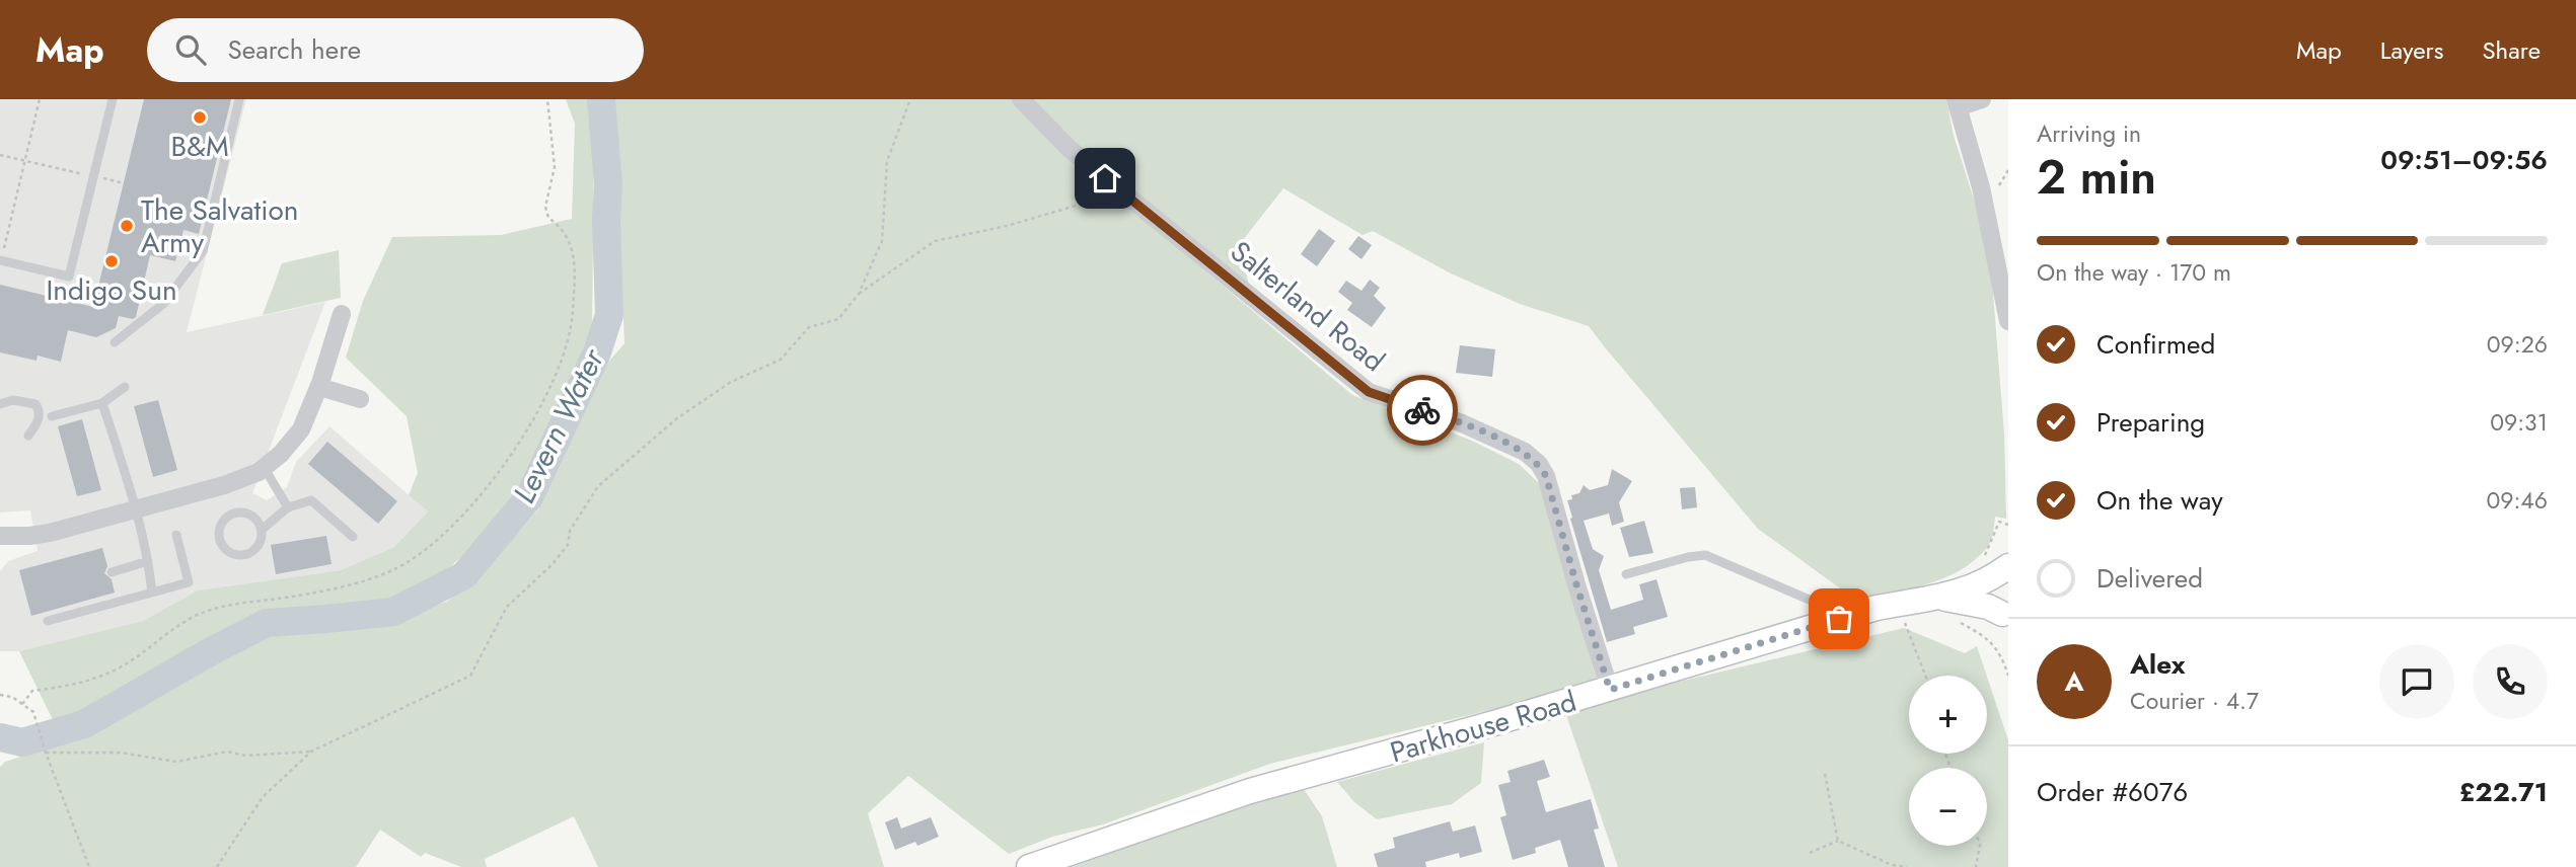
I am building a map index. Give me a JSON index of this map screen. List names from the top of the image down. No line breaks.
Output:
{"streets":{"main road":["Parkhouse Road"],"street":["Salterland Road"]},"crossings":[["Salterland Road","Parkhouse Road"]],"water":["Levern Water"],"places":["B&M","The Salvation Army","Indigo Sun"],"page":{"header":"Map","search":"Search here","nav":["Map","Layers","Share"],"heading":["2 min","Arriving in","09:51–09:56"],"panel":["Alex","Courier · 4.7","Order #6076","£22.71"],"bar":"On the way · 170 m","list":[["Confirmed","09:26"],["Preparing","09:31"],["On the way","09:46"],"Delivered"],"round":"A","map_buttons":["+","−"]}}
